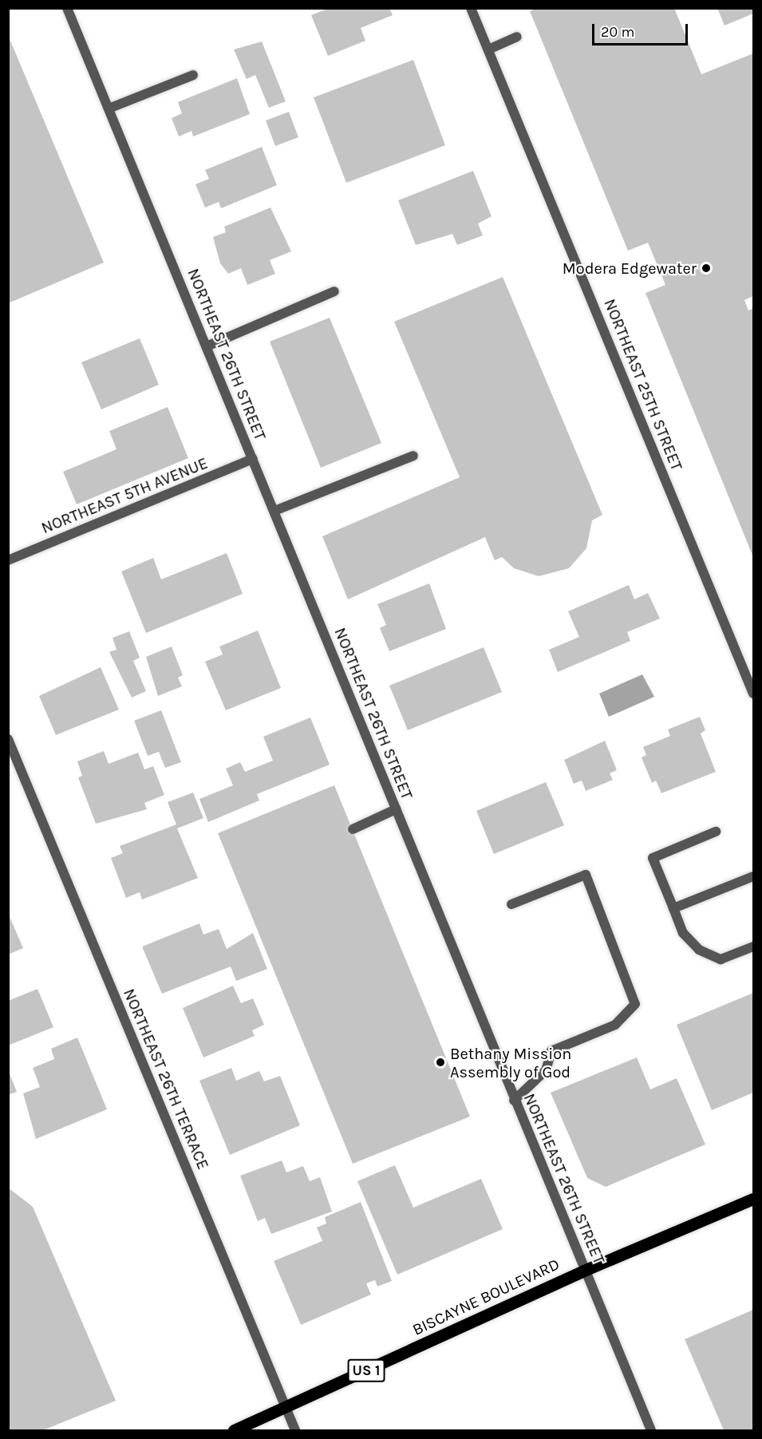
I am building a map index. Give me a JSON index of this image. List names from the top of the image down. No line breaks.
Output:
{"streets":{"main road":["BISCAYNE BOULEVARD","US 1"],"street":["NORTHEAST 26TH STREET","NORTHEAST 25TH STREET","NORTHEAST 5TH AVENUE","NORTHEAST 26TH TERRACE"]},"crossings":[["NORTHEAST 26TH STREET","NORTHEAST 5TH AVENUE"],["NORTHEAST 26TH STREET","BISCAYNE BOULEVARD"],["NORTHEAST 26TH TERRACE","BISCAYNE BOULEVARD"]],"places":["Modera Edgewater","Bethany Mission Assembly of God"],"scale_bar":"20 m"}
